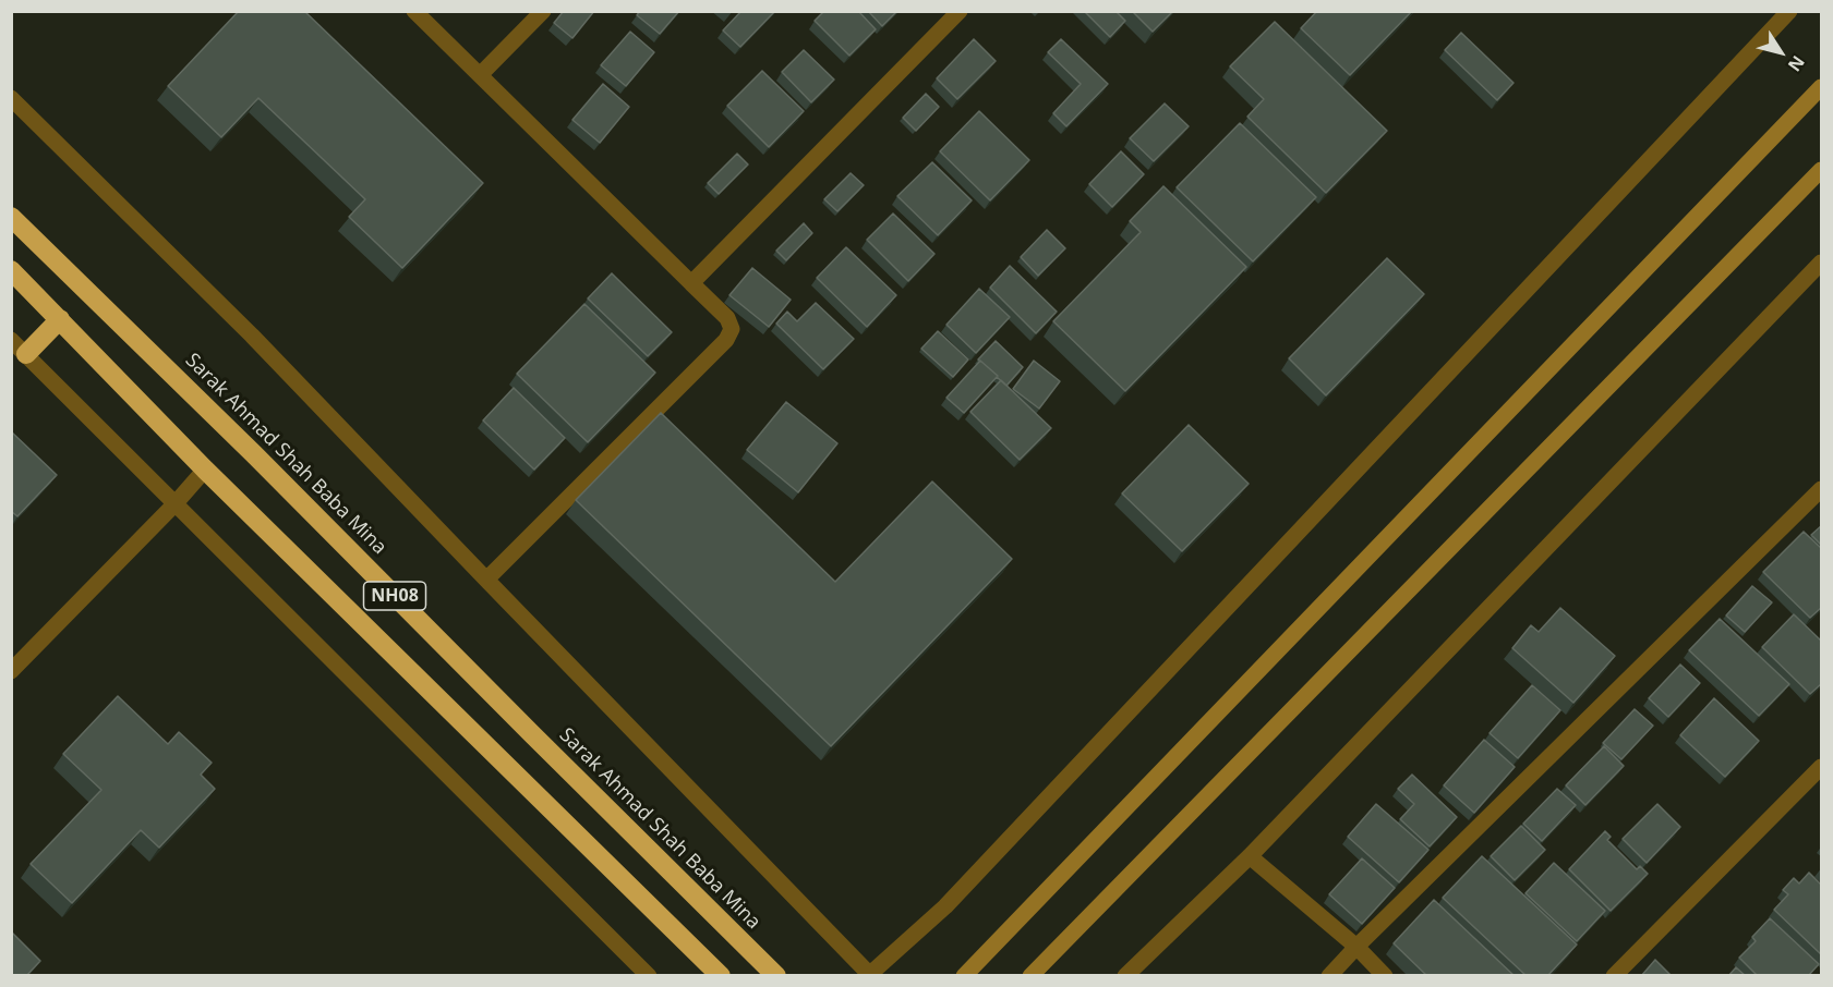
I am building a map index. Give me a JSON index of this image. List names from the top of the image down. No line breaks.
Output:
{"streets":{"highway":["Sarak Ahmad Shah Baba Mina","NH08"]},"north":"bottom right"}
